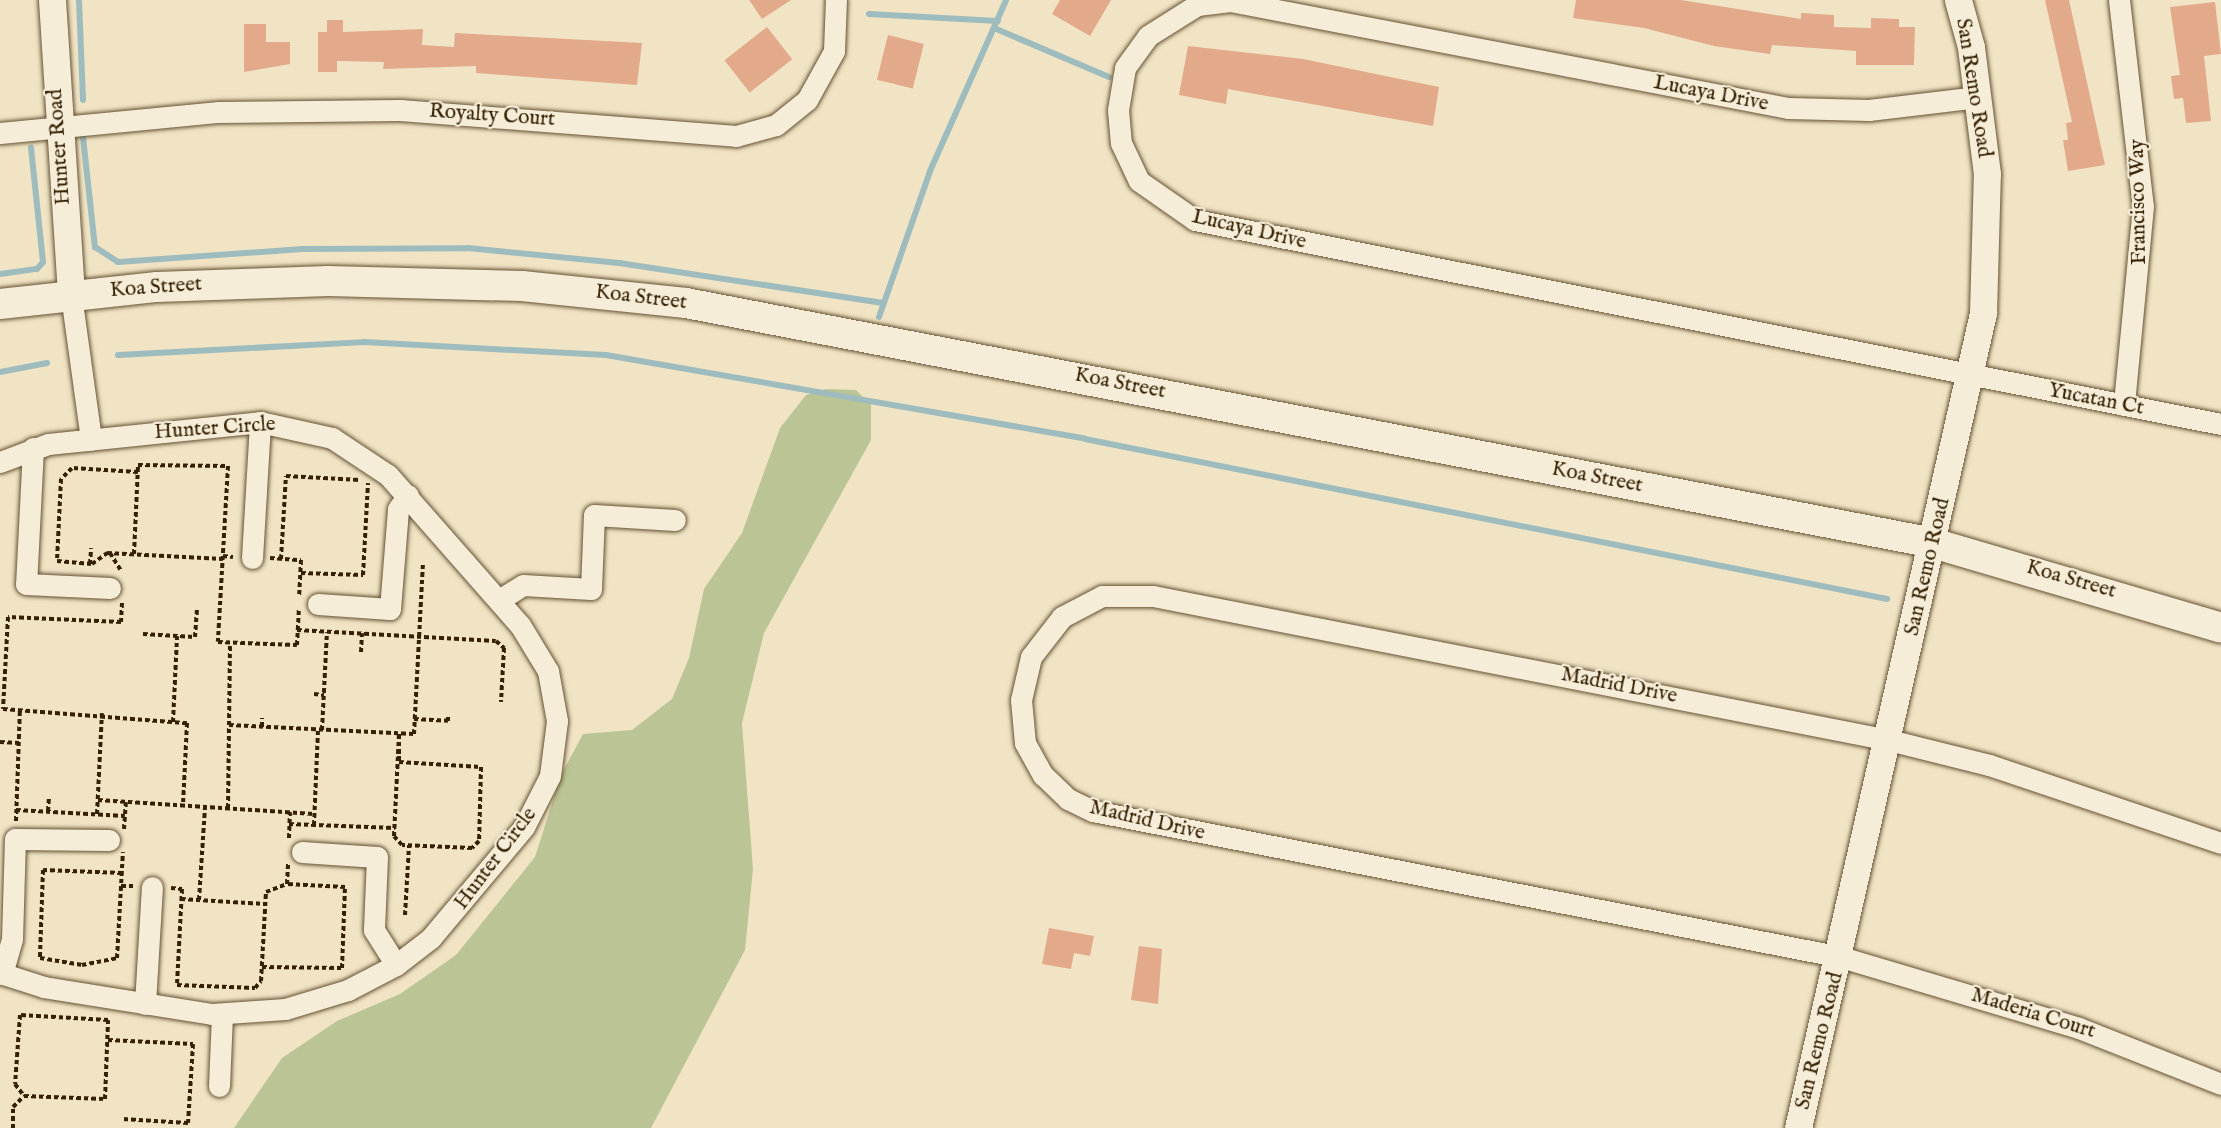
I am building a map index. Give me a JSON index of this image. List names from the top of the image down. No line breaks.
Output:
{"streets":{"main road":["Koa Street"],"street":["San Remo Road","Lucaya Drive","Royalty Court","Hunter Road","Francisco Way","Yucatan Ct","Hunter Circle","Madrid Drive","Maderia Court"]},"crossings":[["San Remo Road","Lucaya Drive"],["San Remo Road","Koa Street"],["San Remo Road","Yucatan Ct"],["San Remo Road","Madrid Drive"],["San Remo Road","Maderia Court"],["Lucaya Drive","Yucatan Ct"],["Royalty Court","Hunter Road"],["Hunter Road","Koa Street"],["Francisco Way","Yucatan Ct"],["Madrid Drive","Maderia Court"]]}
